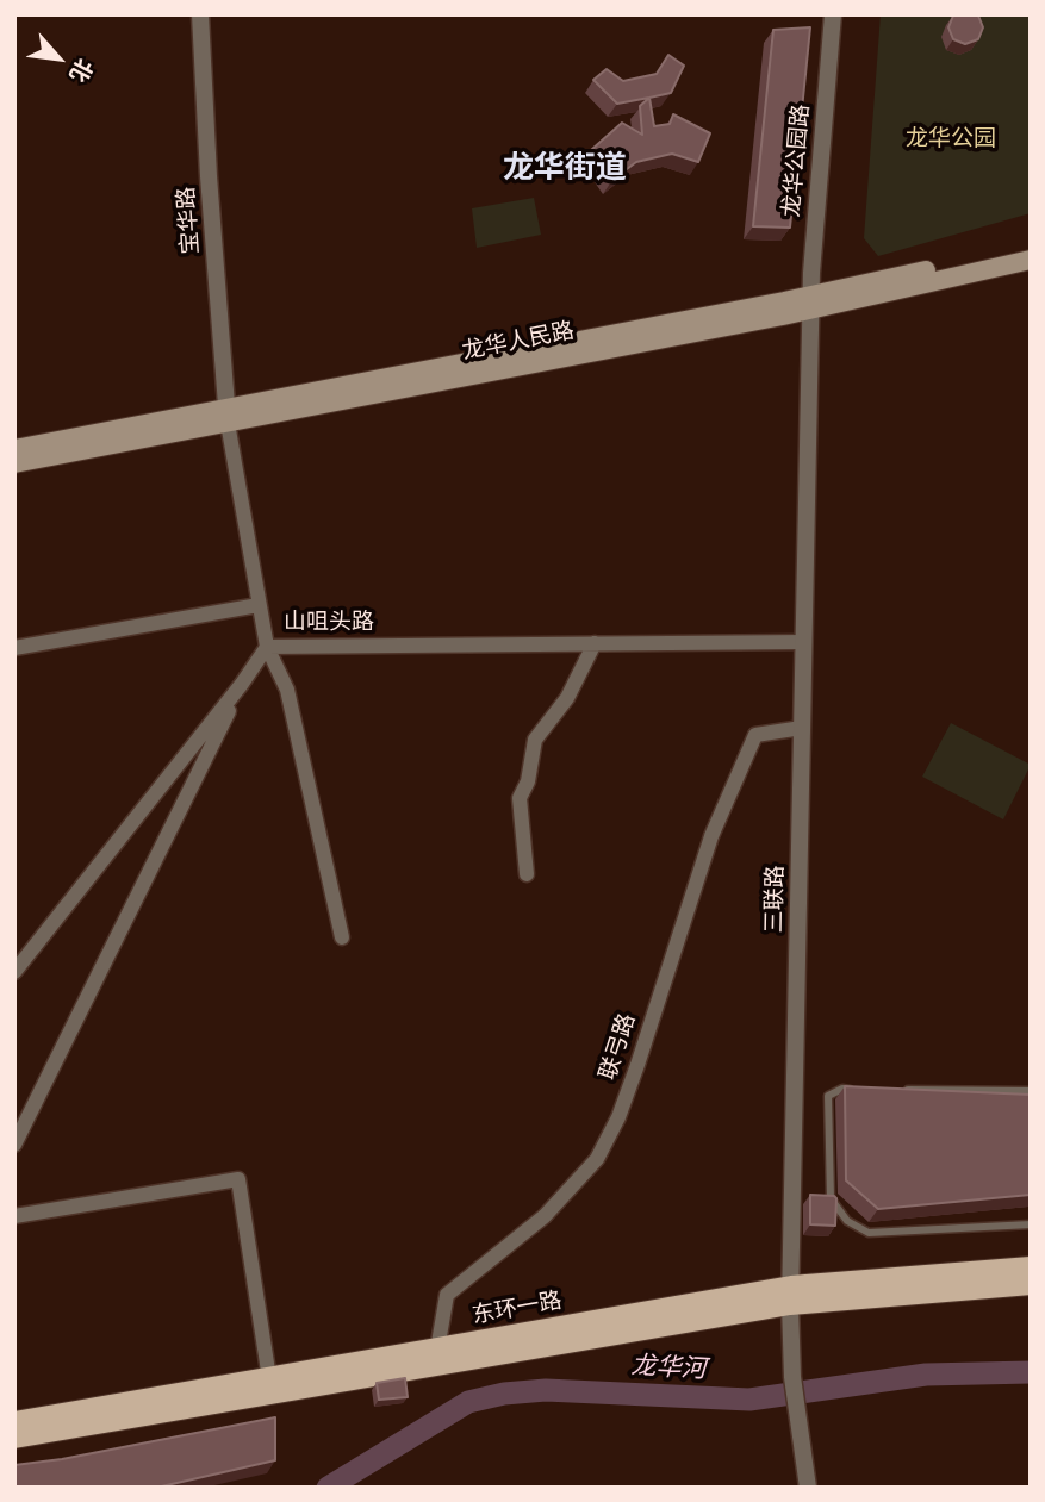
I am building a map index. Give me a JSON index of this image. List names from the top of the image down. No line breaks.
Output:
{"streets":{"main road":["龙华人民路","东环一路"],"street":["龙华公园路","宝华路","山咀头路","三联路","联弓路"]},"crossings":[["龙华公园路","龙华人民路"],["龙华公园路","三联路"],["宝华路","龙华人民路"],["龙华人民路","三联路"],["山咀头路","三联路"],["三联路","联弓路"],["三联路","东环一路"],["联弓路","东环一路"]],"districts":["龙华街道"],"water":["龙华河"],"parks":["龙华公园"],"north":"bottom right"}
